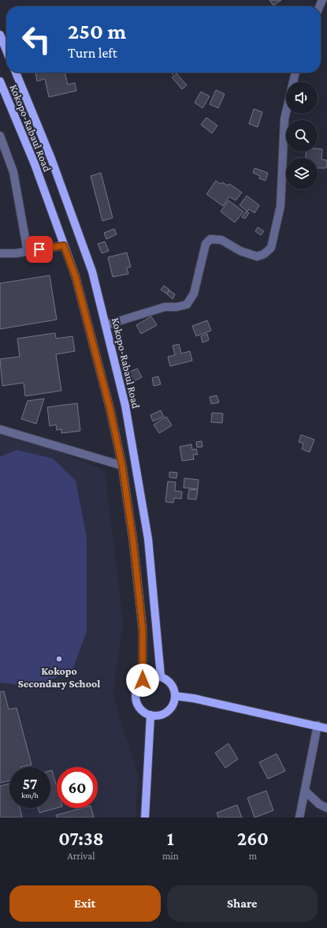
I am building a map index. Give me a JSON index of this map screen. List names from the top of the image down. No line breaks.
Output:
{"streets":{"main road":["Kokopo-Rabaul Road"]},"places":["Kokopo Secondary School"],"page":{"turn":["250 m","Turn left"],"speed":"57 km/h","limit":"60","eta":["07:38","Arrival","1","min","260","m"],"buttons":["Exit","Share"]}}
